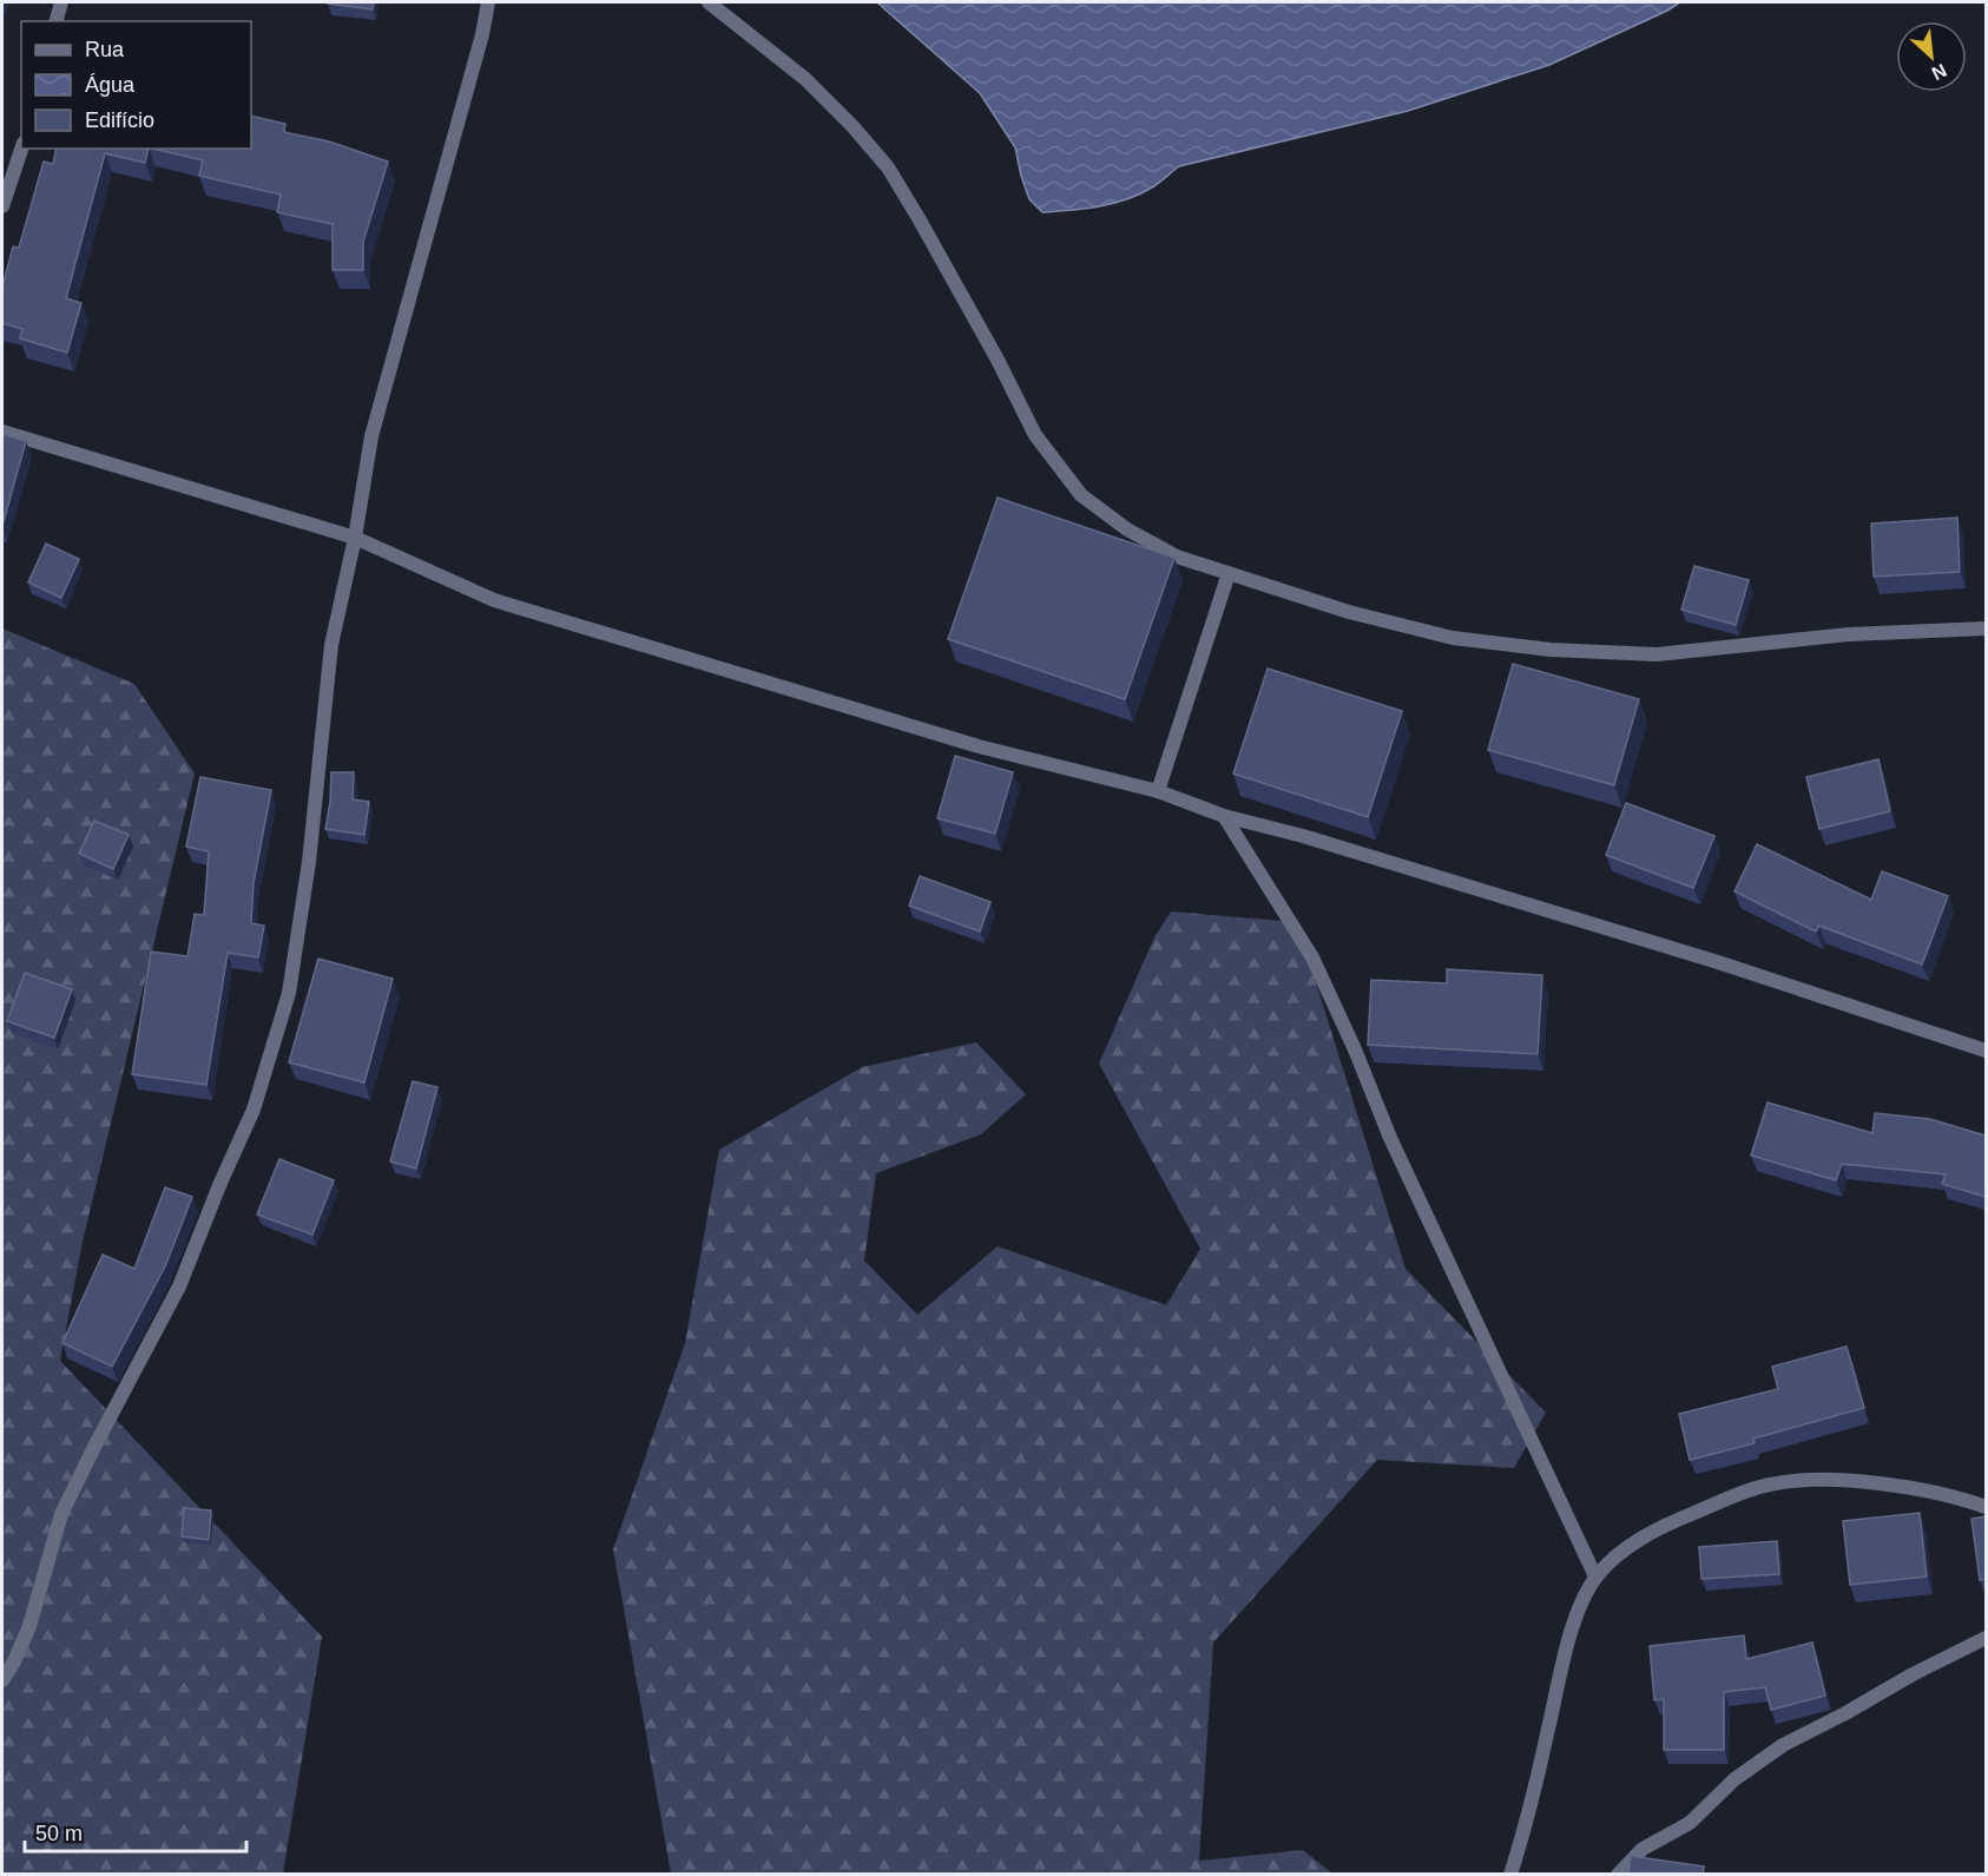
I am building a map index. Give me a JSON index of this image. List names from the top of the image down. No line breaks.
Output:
{"legend":["Rua","Água","Edifício"],"scale_bar":"50 m","north":"bottom right"}
